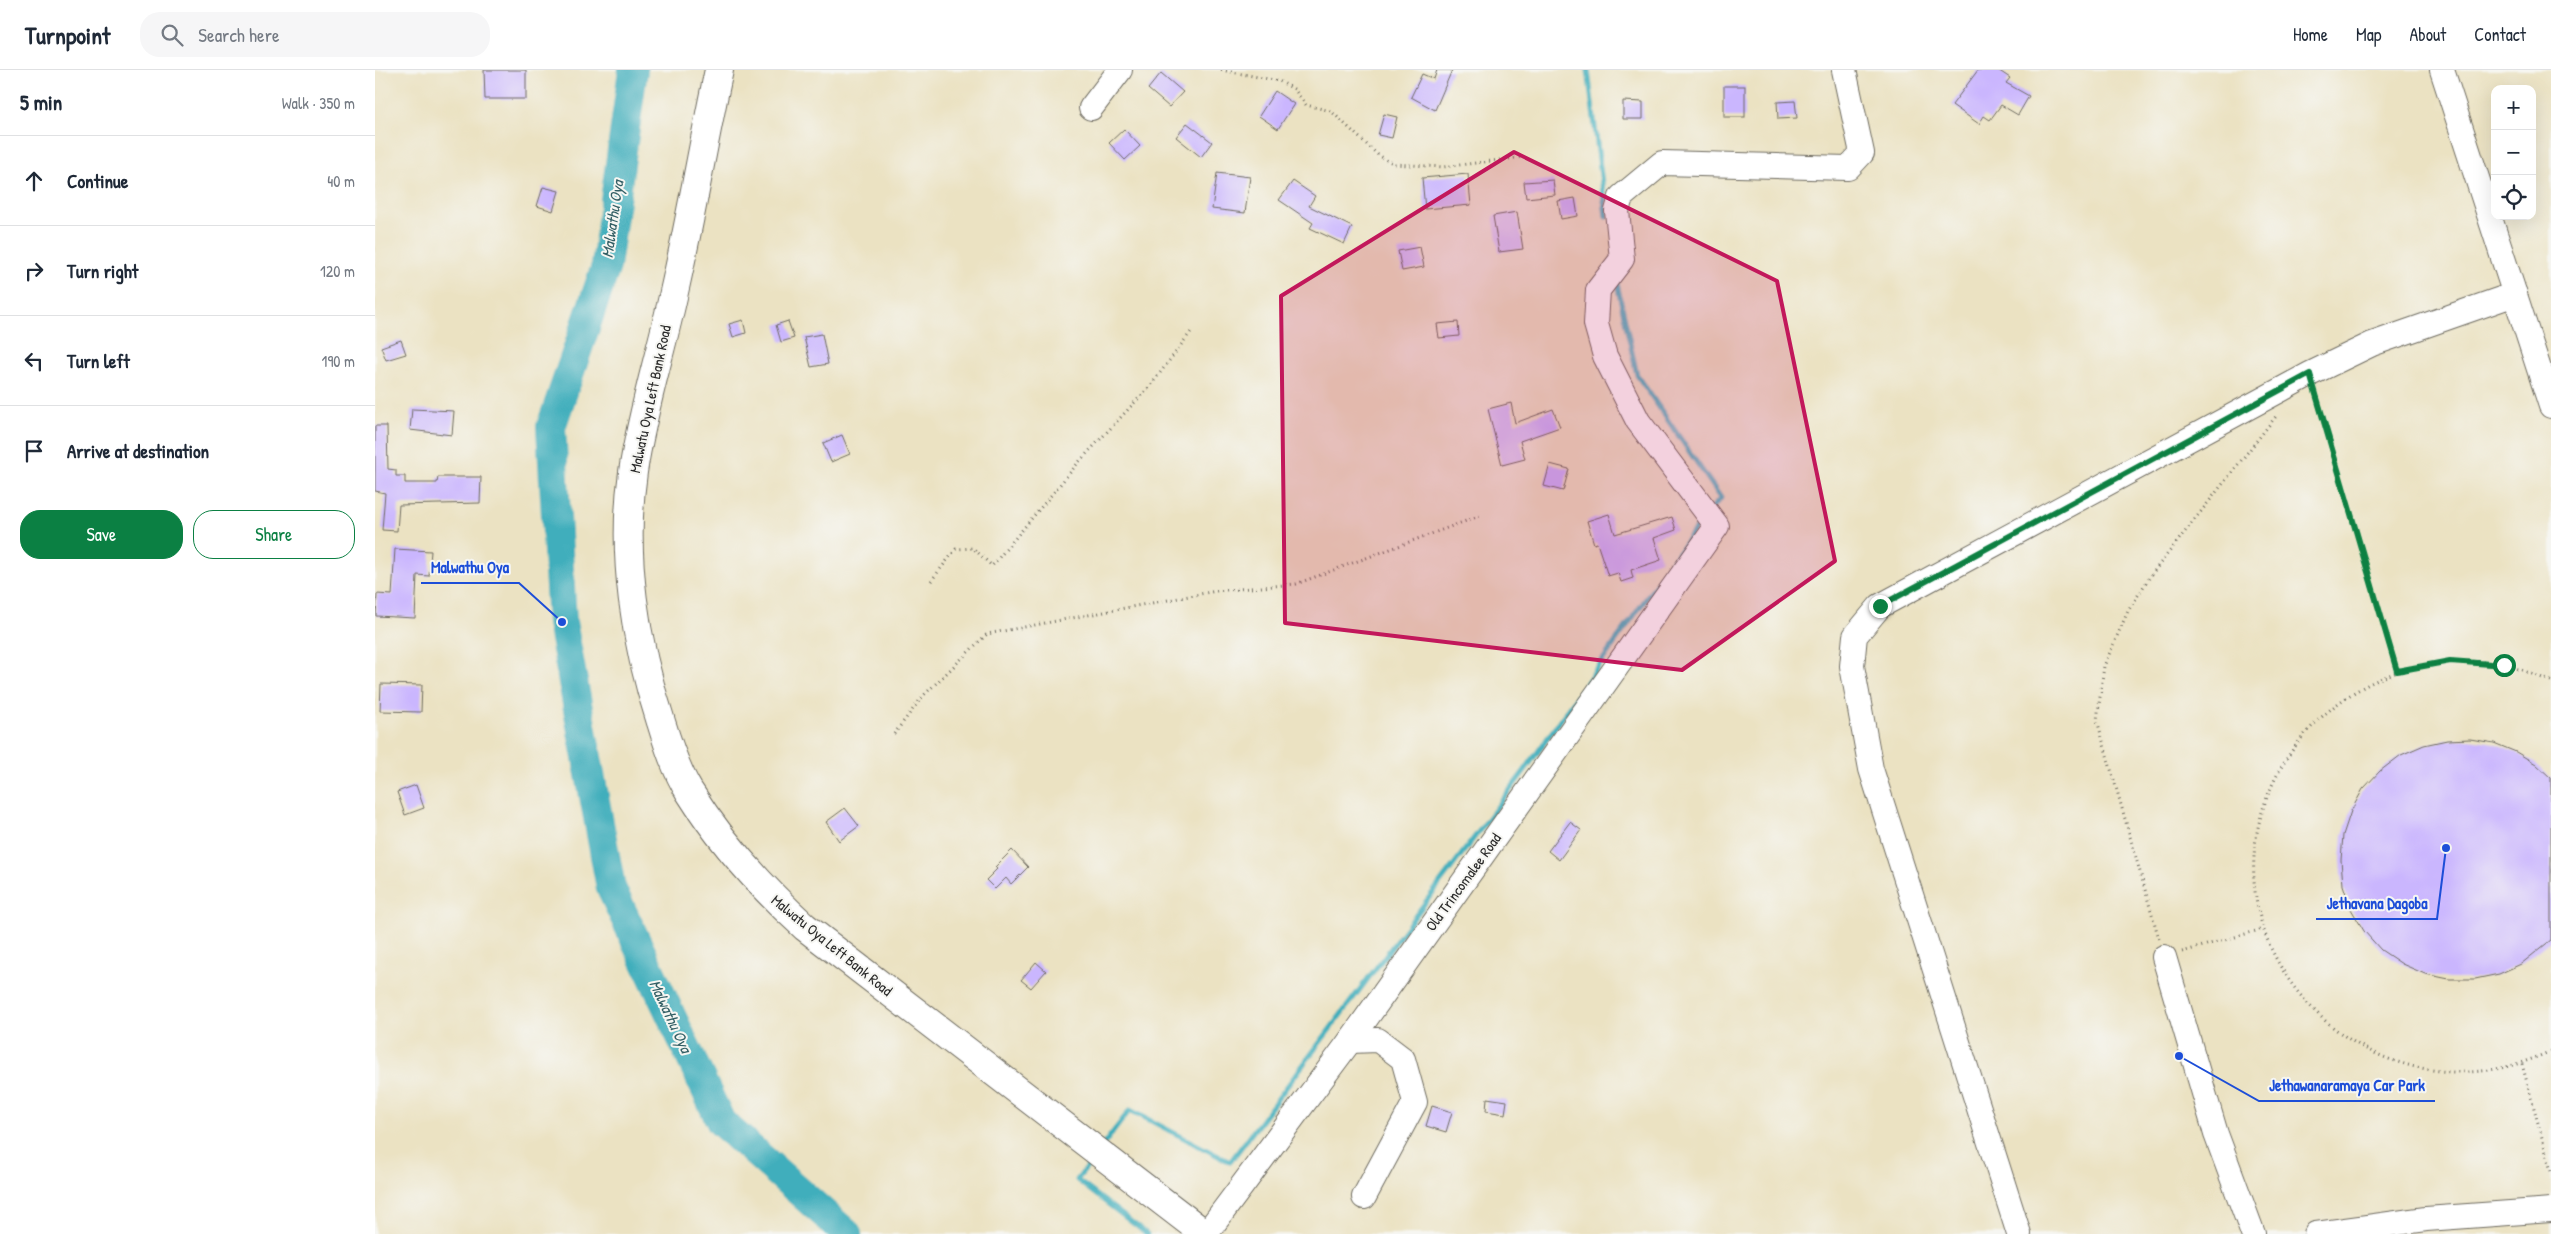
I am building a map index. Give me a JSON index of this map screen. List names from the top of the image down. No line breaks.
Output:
{"streets":{"main road":["Malwatu Oya Left Bank Road"],"street":["Old Trincomalee Road"]},"crossings":[["Malwatu Oya Left Bank Road","Old Trincomalee Road"]],"water":["Malwathu Oya"],"places":["Malwathu Oya","Jethavana Dagoba","Jethawanaramaya Car Park"],"page":{"header":"Turnpoint","search":"Search here","nav":["Home","Map","About","Contact"],"heading":["5 min","Walk · 350 m"],"map_buttons":["+","−"],"list":[["Continue","40 m"],["Turn right","120 m"],["Turn left","190 m"],"Arrive at destination"],"buttons":["Save","Share"]}}
